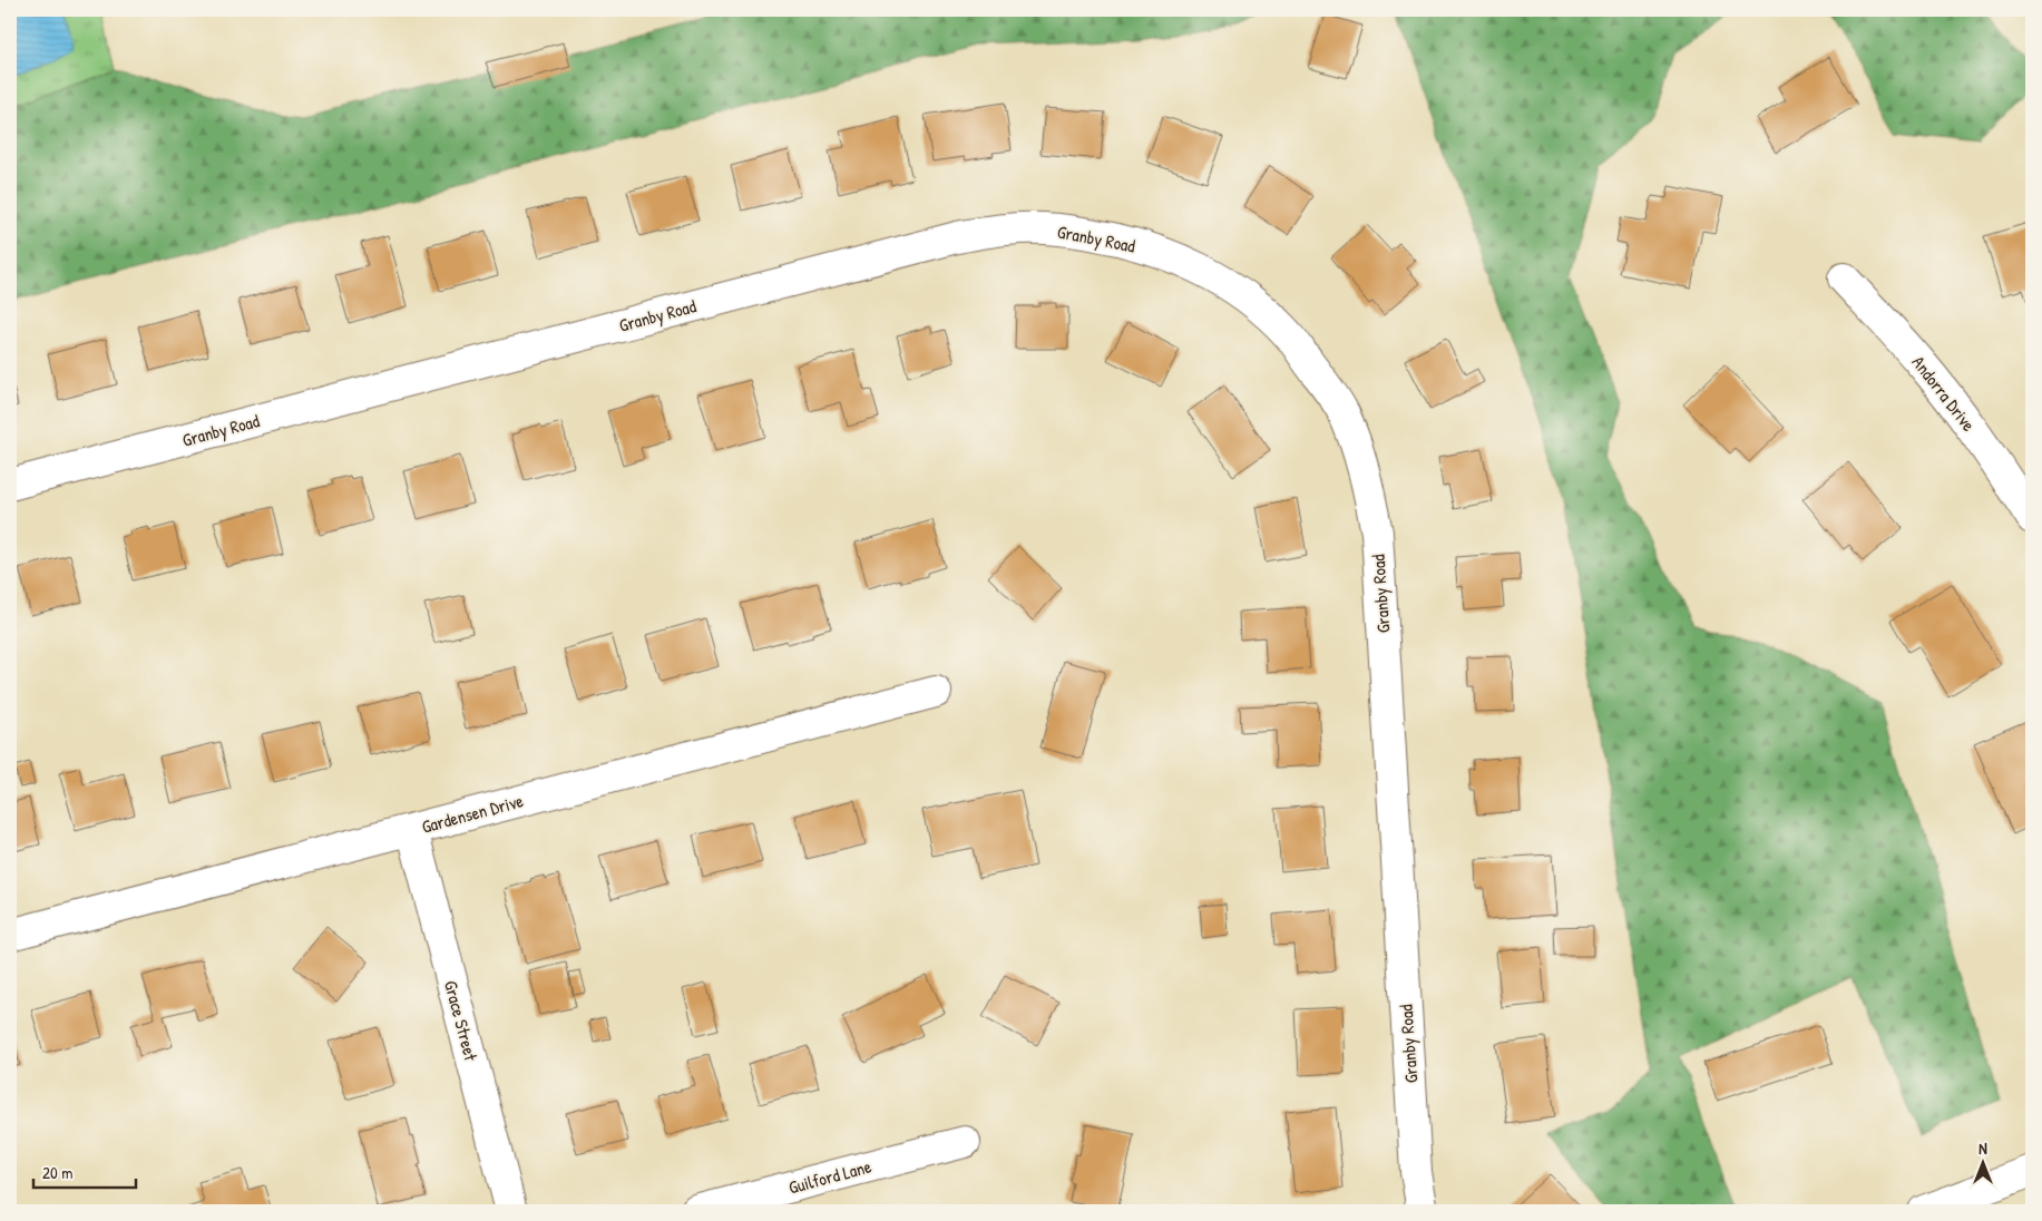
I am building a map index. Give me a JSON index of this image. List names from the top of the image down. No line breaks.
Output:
{"streets":{"street":["Granby Road","Andorra Drive","Gardensen Drive","Grace Street","Guilford Lane"]},"crossings":[["Gardensen Drive","Grace Street"]],"scale_bar":"20 m","north":"top"}
